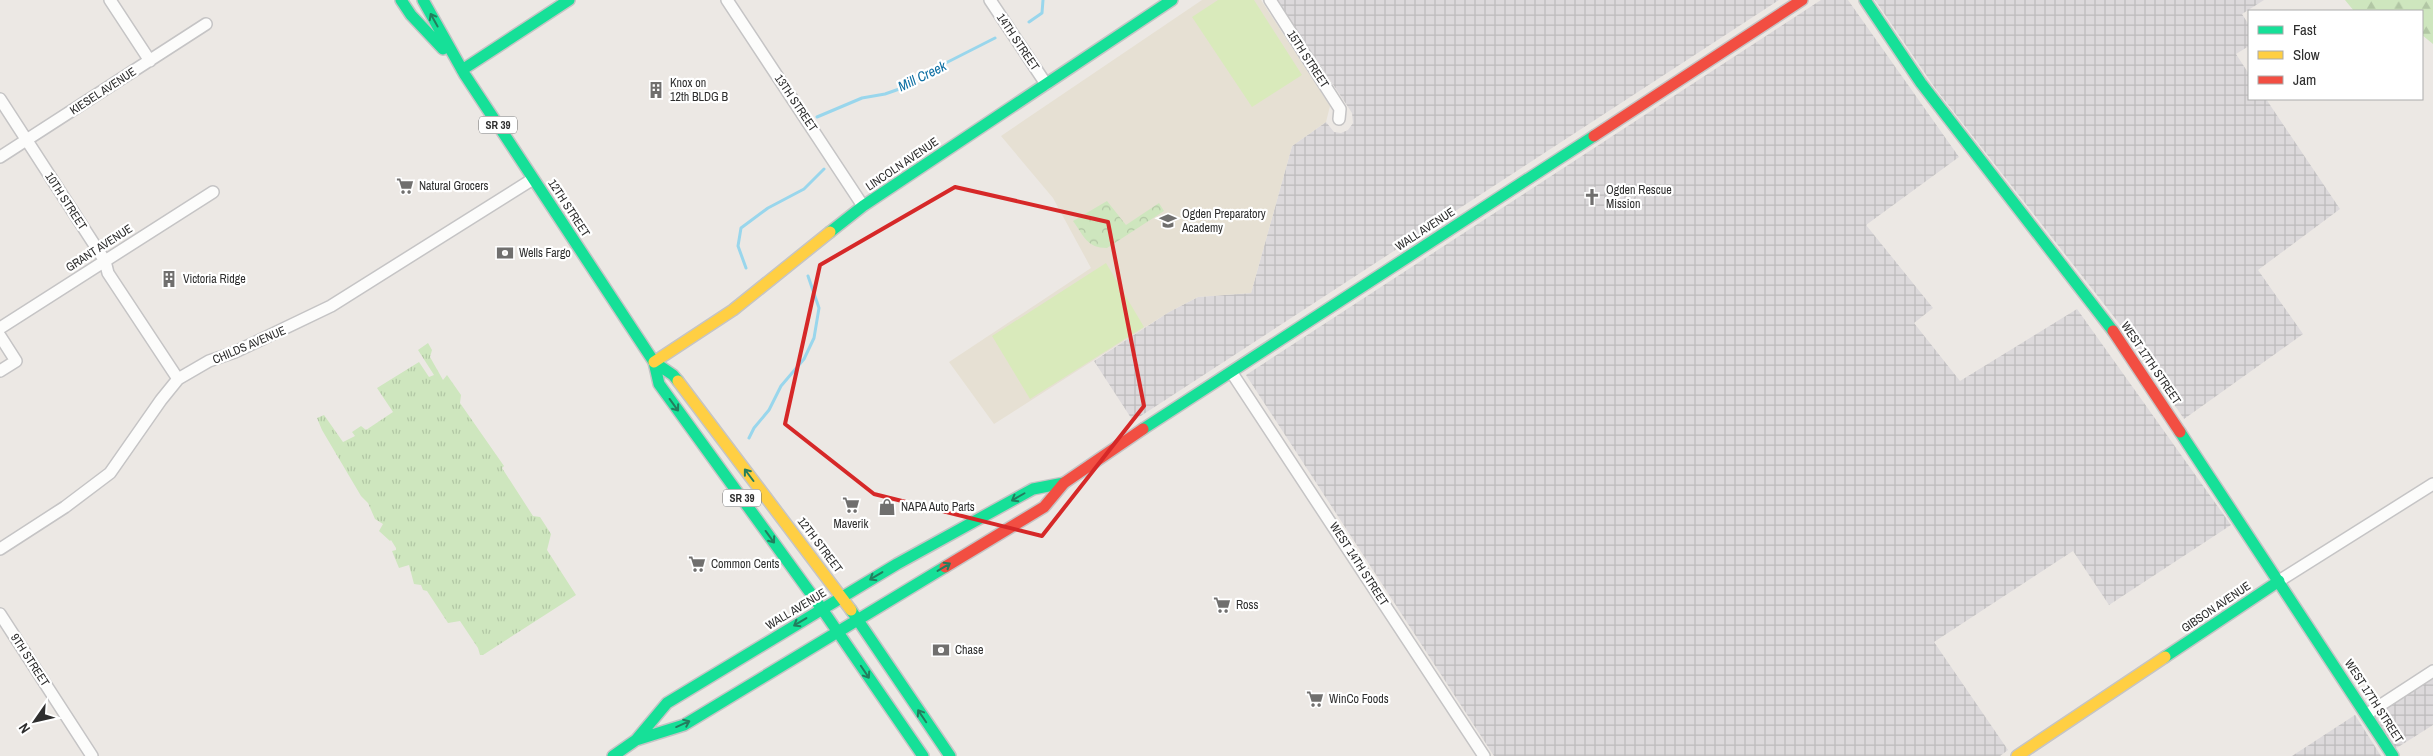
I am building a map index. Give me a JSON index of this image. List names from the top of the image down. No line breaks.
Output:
{"streets":{"main road":["SR 39","LINCOLN AVENUE","12TH STREET","WALL AVENUE","WEST 17TH STREET","GIBSON AVENUE"],"street":["14TH STREET","15TH STREET","KIESEL AVENUE","13TH STREET","10TH STREET","GRANT AVENUE","CHILDS AVENUE","WEST 14TH STREET","9TH STREET"]},"crossings":[["14TH STREET","LINCOLN AVENUE"],["KIESEL AVENUE","10TH STREET"],["13TH STREET","LINCOLN AVENUE"],["LINCOLN AVENUE","12TH STREET"],["10TH STREET","GRANT AVENUE"],["10TH STREET","CHILDS AVENUE"],["12TH STREET","WALL AVENUE"],["12TH STREET","CHILDS AVENUE"],["WALL AVENUE","WEST 14TH STREET"],["WEST 17TH STREET","GIBSON AVENUE"]],"water":["Mill Creek"],"places":{"building":["Knox on 12th BLDG B","Victoria Ridge"],"supermarket":["Natural Grocers","Maverik","Common Cents","Ross","WinCo Foods"],"church":["Ogden Rescue Mission"],"school or university":["Ogden Preparatory Academy"],"bank":["Wells Fargo","Chase"],"shop":["NAPA Auto Parts"]},"legend":["Fast","Slow","Jam"],"north":"bottom left"}
